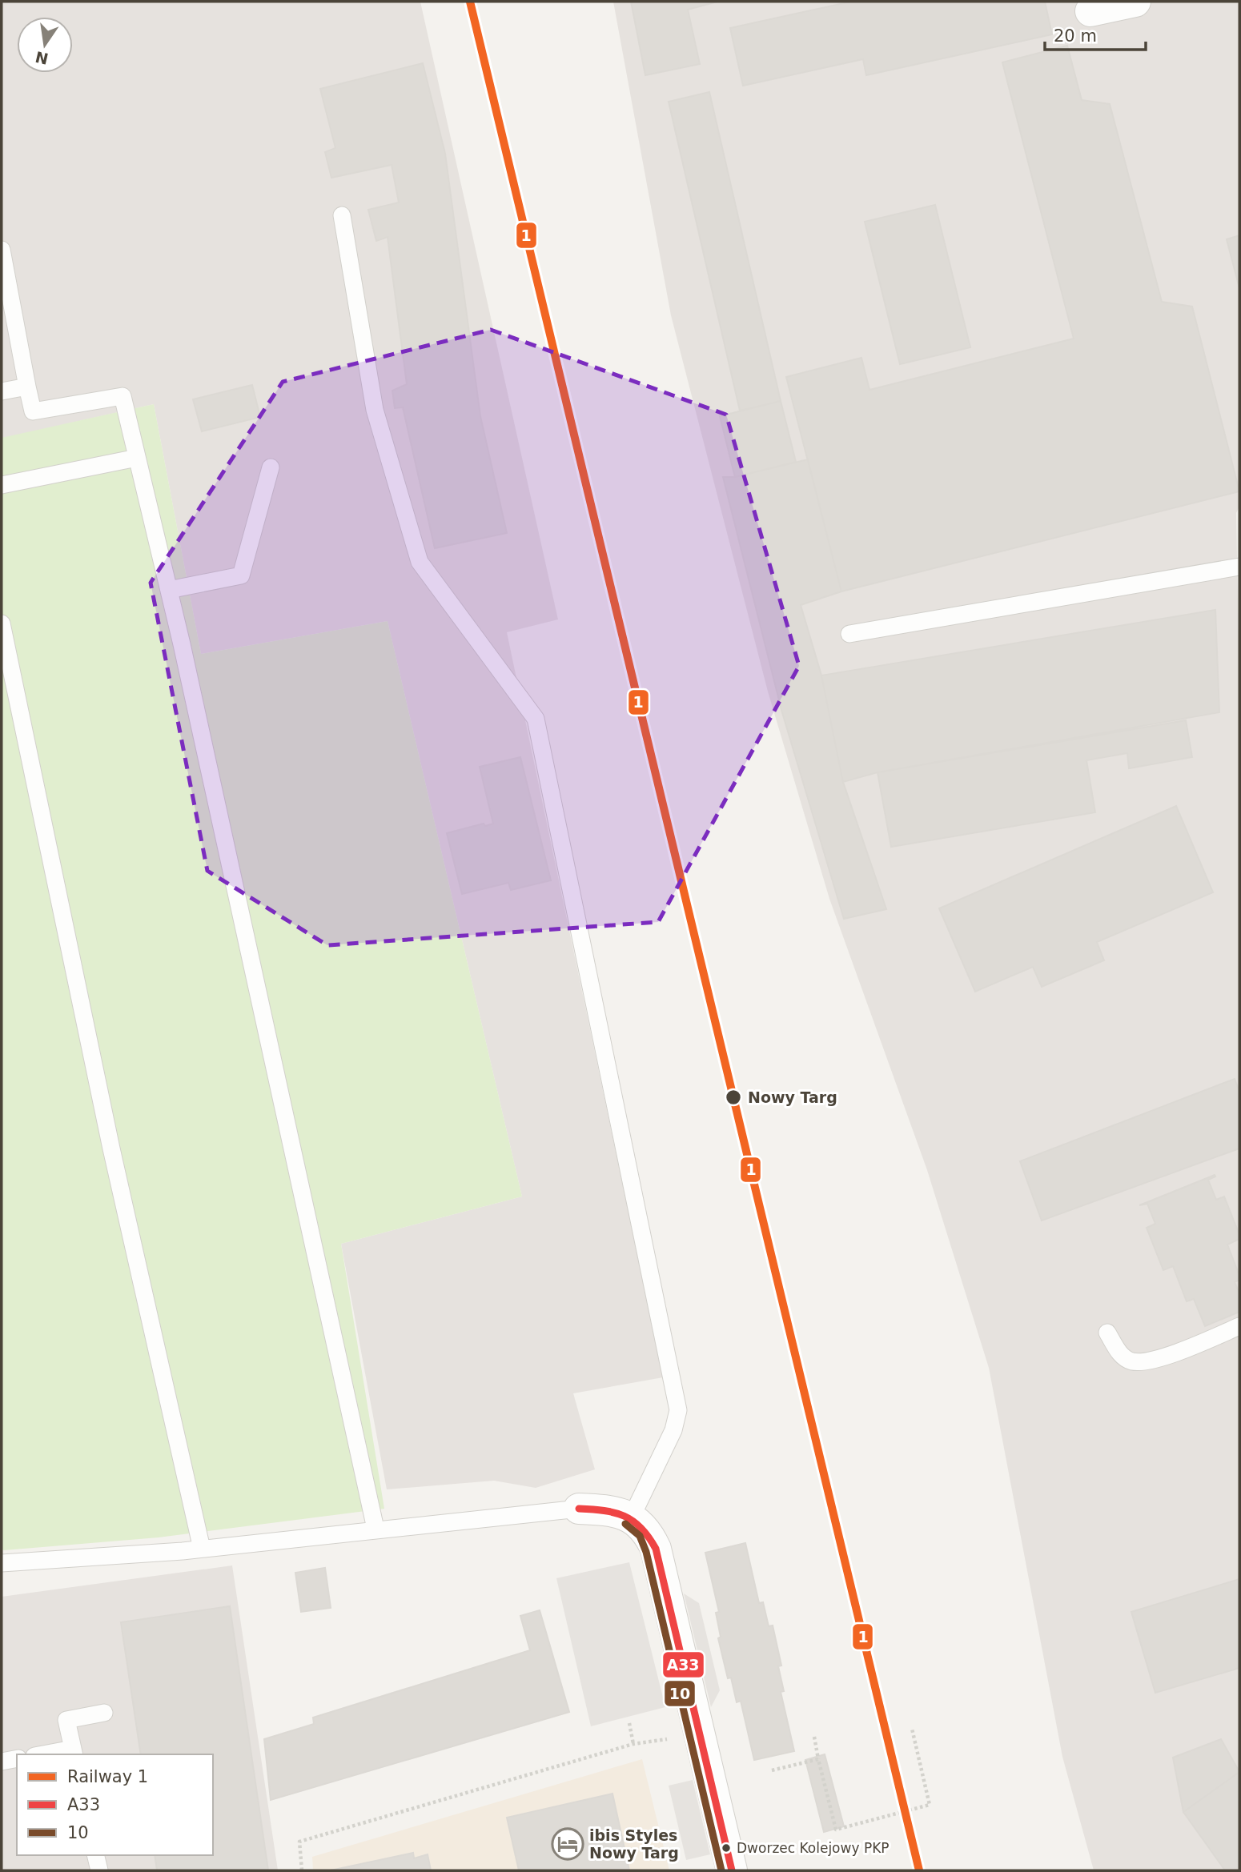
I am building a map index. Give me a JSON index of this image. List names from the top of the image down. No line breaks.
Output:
{"places":{"other":["Nowy Targ","Dworzec Kolejowy PKP"],"hotel":["ibis Styles Nowy Targ"]},"lines":["rail line 1","transit line A33","transit line 10"],"legend":["Railway 1","A33","10"],"scale_bar":"20 m","north":"bottom"}
